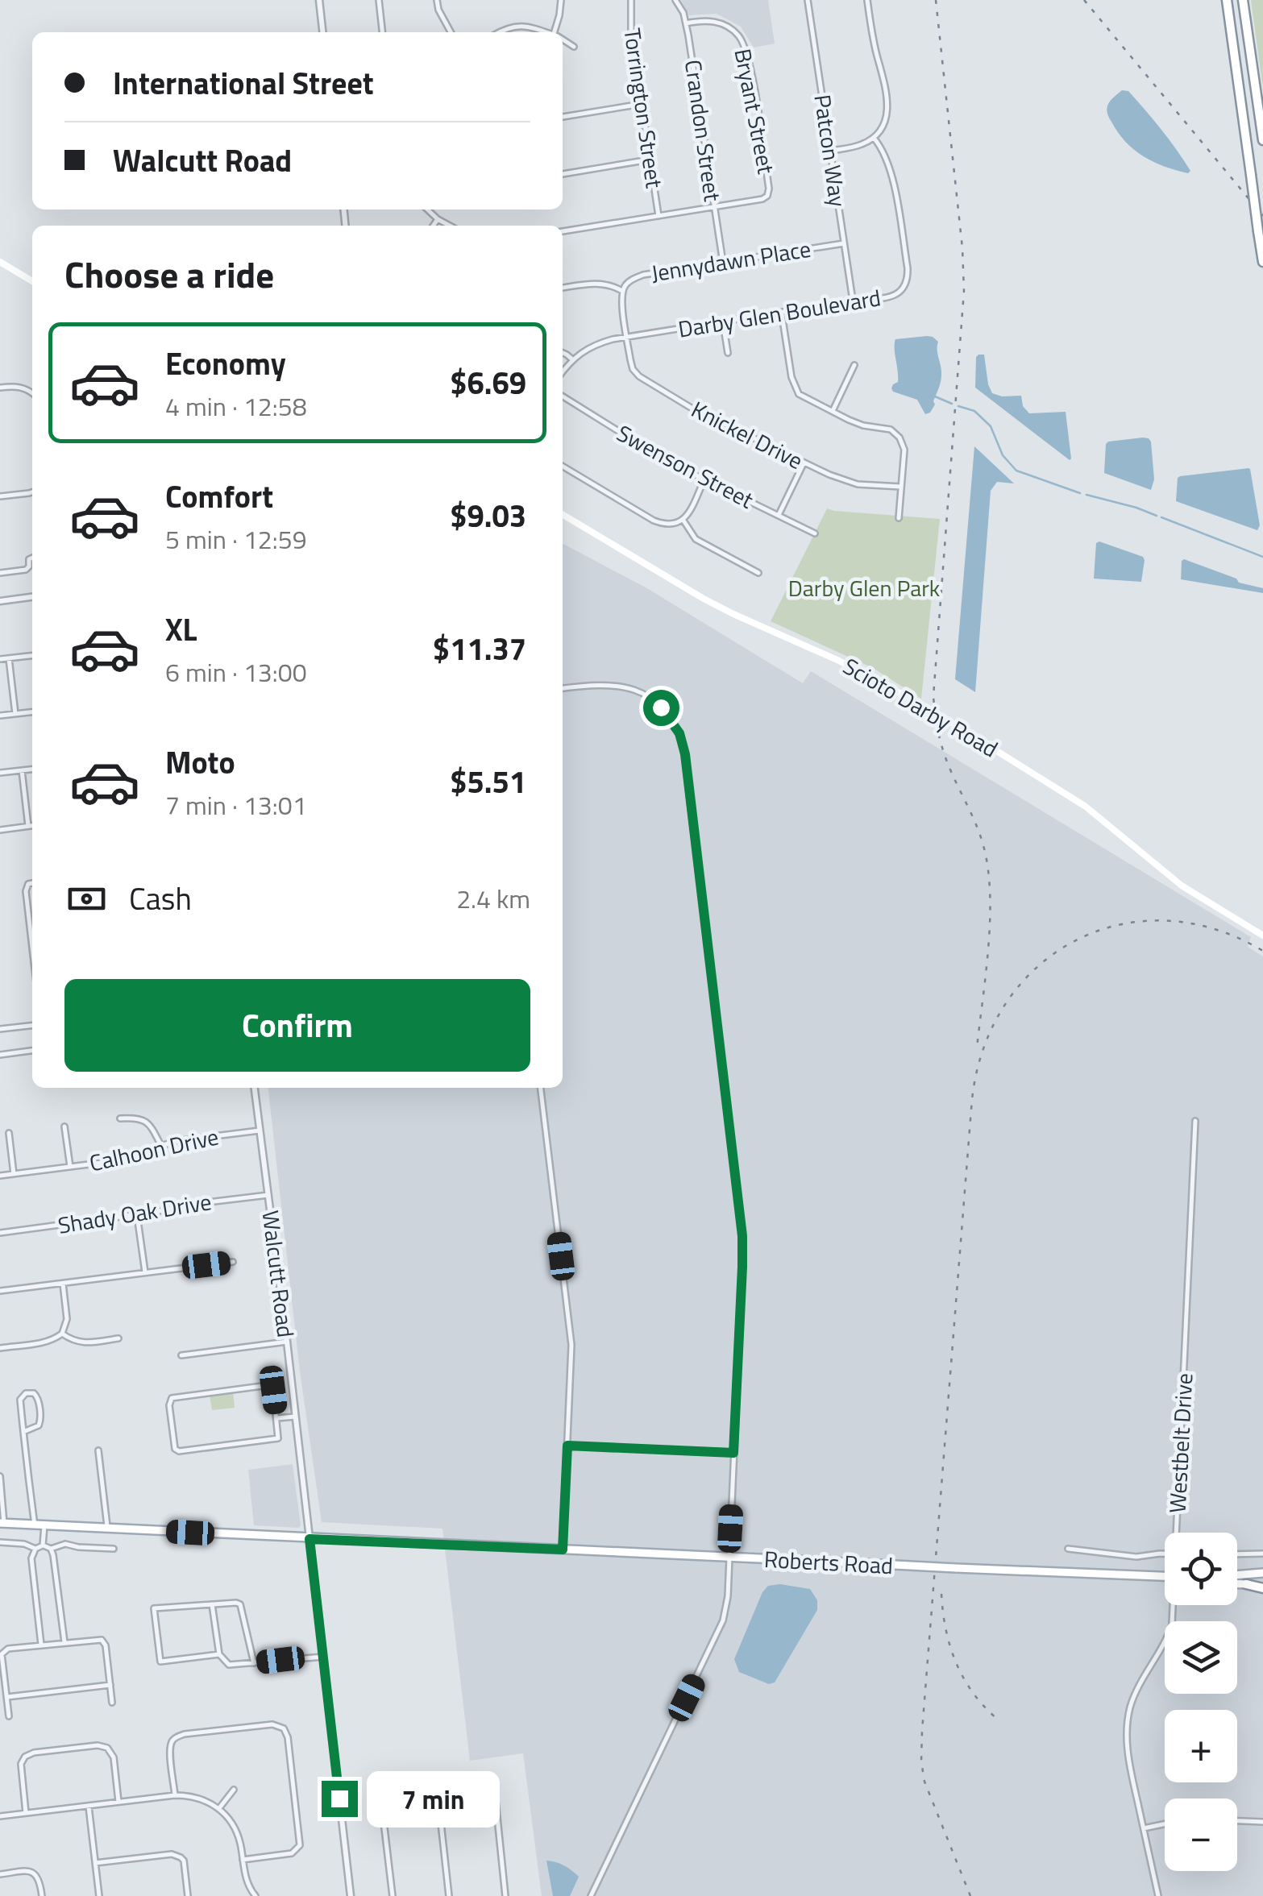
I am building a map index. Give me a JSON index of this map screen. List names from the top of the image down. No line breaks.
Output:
{"streets":{"main road":["Scioto Darby Road","Roberts Road"],"street":["Torrington Street","Bryant Street","Crandon Street","Patcon Way","Jennydawn Place","Darby Glen Boulevard","Knickel Drive","Swenson Street","Calhoon Drive","Shady Oak Drive","Walcutt Road","Westbelt Drive"]},"crossings":[["Bryant Street","Crandon Street"],["Crandon Street","Jennydawn Place"],["Patcon Way","Jennydawn Place"],["Patcon Way","Darby Glen Boulevard"],["Jennydawn Place","Darby Glen Boulevard"],["Jennydawn Place","Knickel Drive"],["Darby Glen Boulevard","Knickel Drive"],["Calhoon Drive","Walcutt Road"],["Shady Oak Drive","Walcutt Road"],["Walcutt Road","Roberts Road"]],"parks":["Darby Glen Park"],"page":{"banner":["International Street","Walcutt Road"],"heading":"Choose a ride","list":[{"name":"Economy","note":"4 min · 12:58","value":"$6.69"},{"name":"Comfort","note":"5 min · 12:59","value":"$9.03"},{"name":"XL","note":"6 min · 13:00","value":"$11.37"},{"name":"Moto","note":"7 min · 13:01","value":"$5.51"}],"pay":["Cash","2.4 km"],"buttons":"Confirm","map_buttons":["+","−"],"bubble":"7 min"}}
